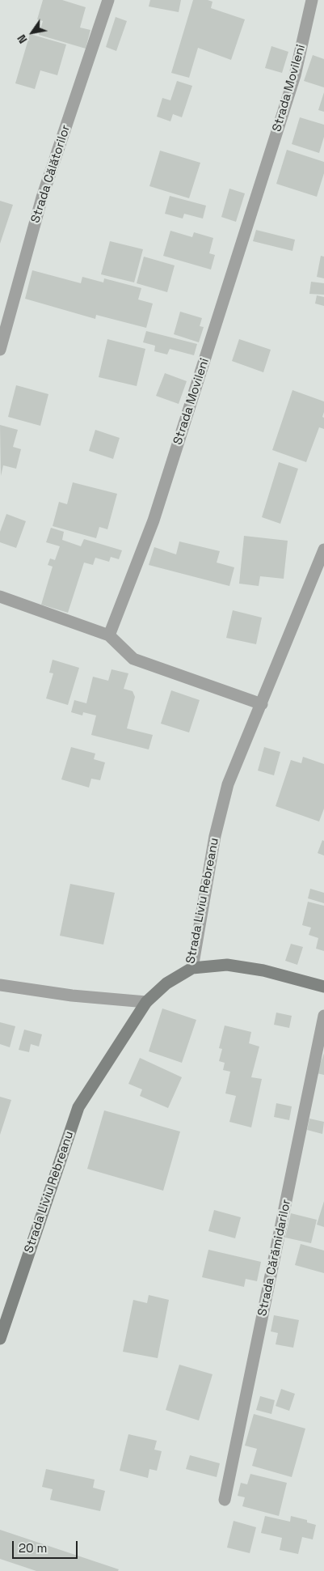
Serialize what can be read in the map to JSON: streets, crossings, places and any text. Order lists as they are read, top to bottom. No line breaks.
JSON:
{"streets":{"street":["Strada Movileni","Strada Călătorilor","Strada Liviu Rebreanu","Strada Cărămidarilor"]},"scale_bar":"20 m","north":"bottom left"}
